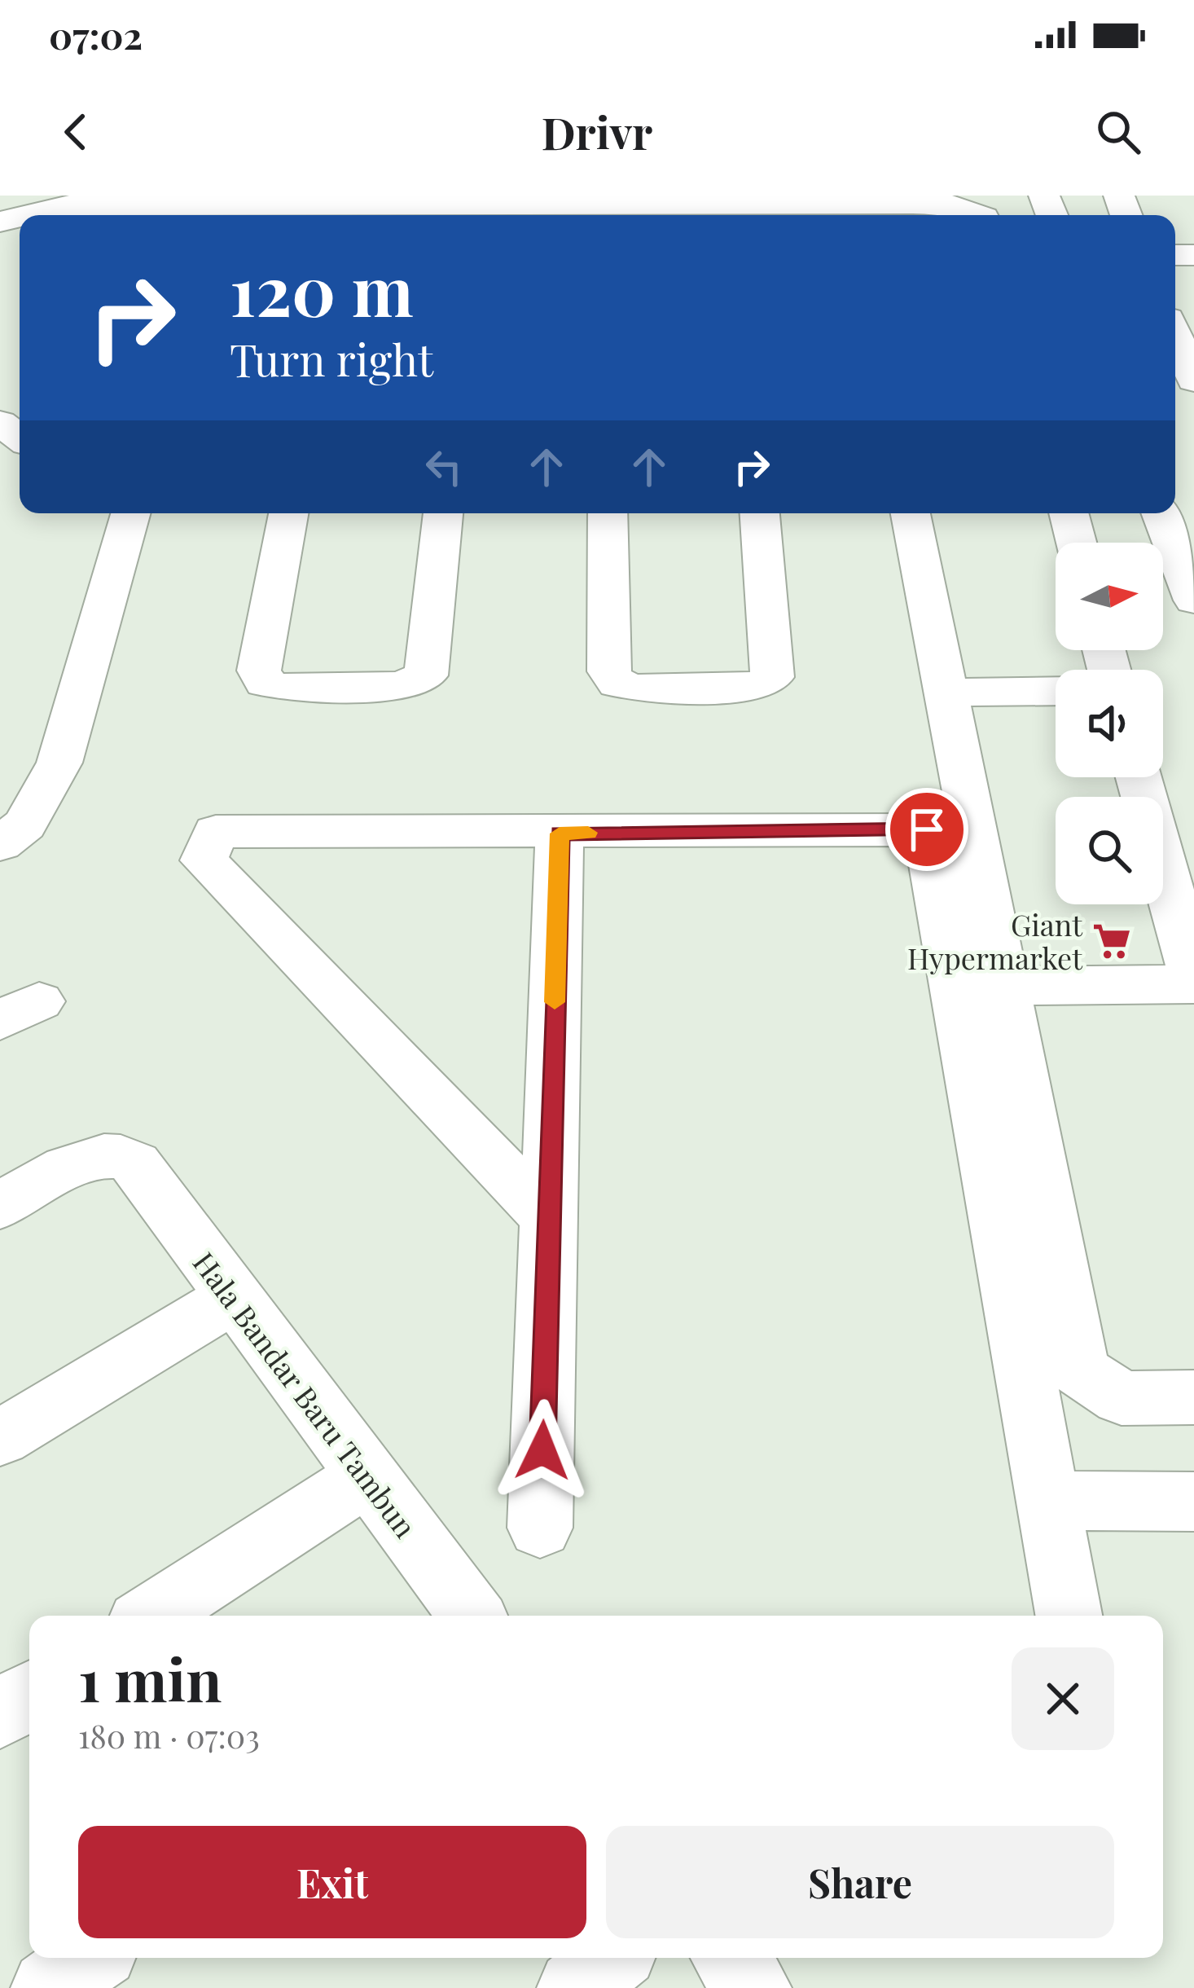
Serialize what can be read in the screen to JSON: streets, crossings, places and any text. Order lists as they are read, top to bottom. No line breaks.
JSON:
{"streets":{"street":["Hala Bandar Baru Tambun"]},"places":{"supermarket":["Giant Hypermarket"]},"north":"right","page":{"status":"07:02","header":"Drivr","turn":["120 m","Turn right"],"heading":["1 min","180 m · 07:03"],"buttons":["Exit","Share"]}}
